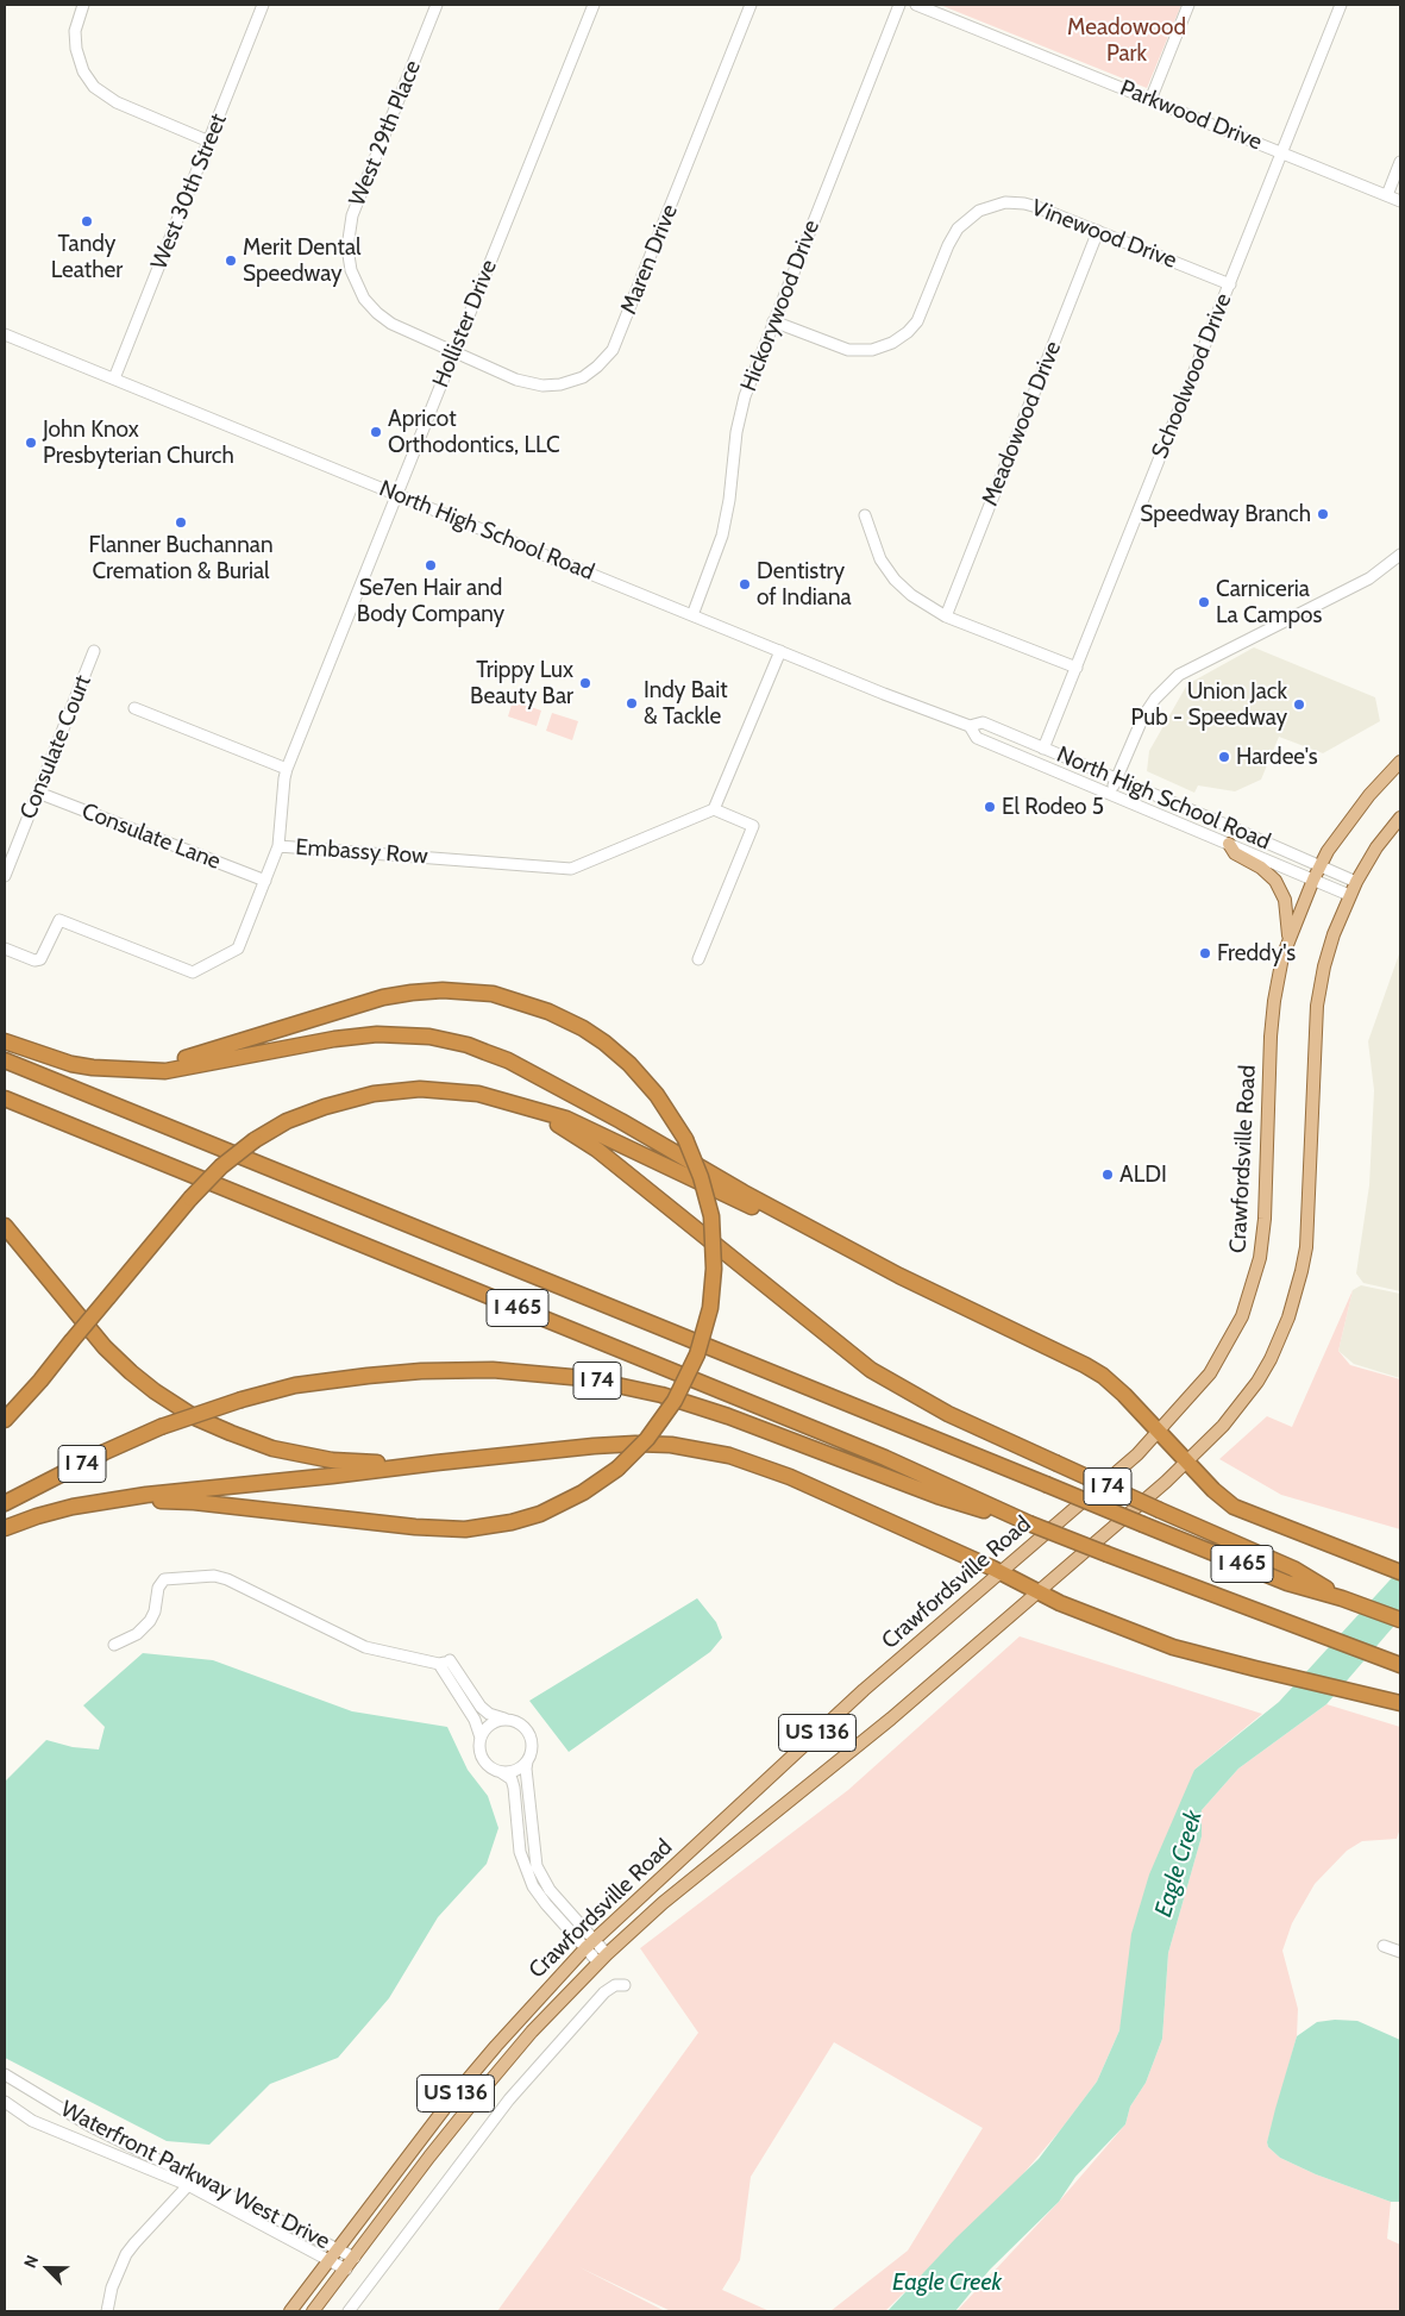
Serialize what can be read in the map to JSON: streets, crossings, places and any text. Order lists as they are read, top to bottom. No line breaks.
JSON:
{"streets":{"highway":["I 465","I 74"],"main road":["Crawfordsville Road","US 136"],"street":["Parkwood Drive","West 29th Place","West 30th Street","Vinewood Drive","Maren Drive","Hickorywood Drive","Hollister Drive","Schoolwood Drive","Meadowood Drive","North High School Road","Consulate Court","Consulate Lane","Embassy Row","Waterfront Parkway West Drive"]},"crossings":[["Parkwood Drive","Schoolwood Drive"],["West 29th Place","Maren Drive"],["West 29th Place","Hollister Drive"],["West 30th Street","North High School Road"],["Vinewood Drive","Hickorywood Drive"],["Vinewood Drive","Schoolwood Drive"],["Vinewood Drive","Meadowood Drive"],["Maren Drive","Hollister Drive"],["Hickorywood Drive","North High School Road"],["Hollister Drive","North High School Road"],["Hollister Drive","Embassy Row"],["Schoolwood Drive","North High School Road"],["North High School Road","Crawfordsville Road"],["Consulate Court","Consulate Lane"],["Consulate Lane","Embassy Row"],["Crawfordsville Road","Waterfront Parkway West Drive"],["I 465","I 74"]],"water":["Eagle Creek"],"parks":["Meadowood Park"],"places":["Tandy Leather","Merit Dental Speedway","Apricot Orthodontics, LLC","John Knox Presbyterian Church","Speedway Branch","Flanner Buchannan Cremation & Burial","Se7en Hair and Body Company","Dentistry of Indiana","Carniceria La Campos","Trippy Lux Beauty Bar","Indy Bait & Tackle","Union Jack Pub - Speedway","Hardee's","El Rodeo 5","Freddy's","ALDI"],"north":"top left"}
